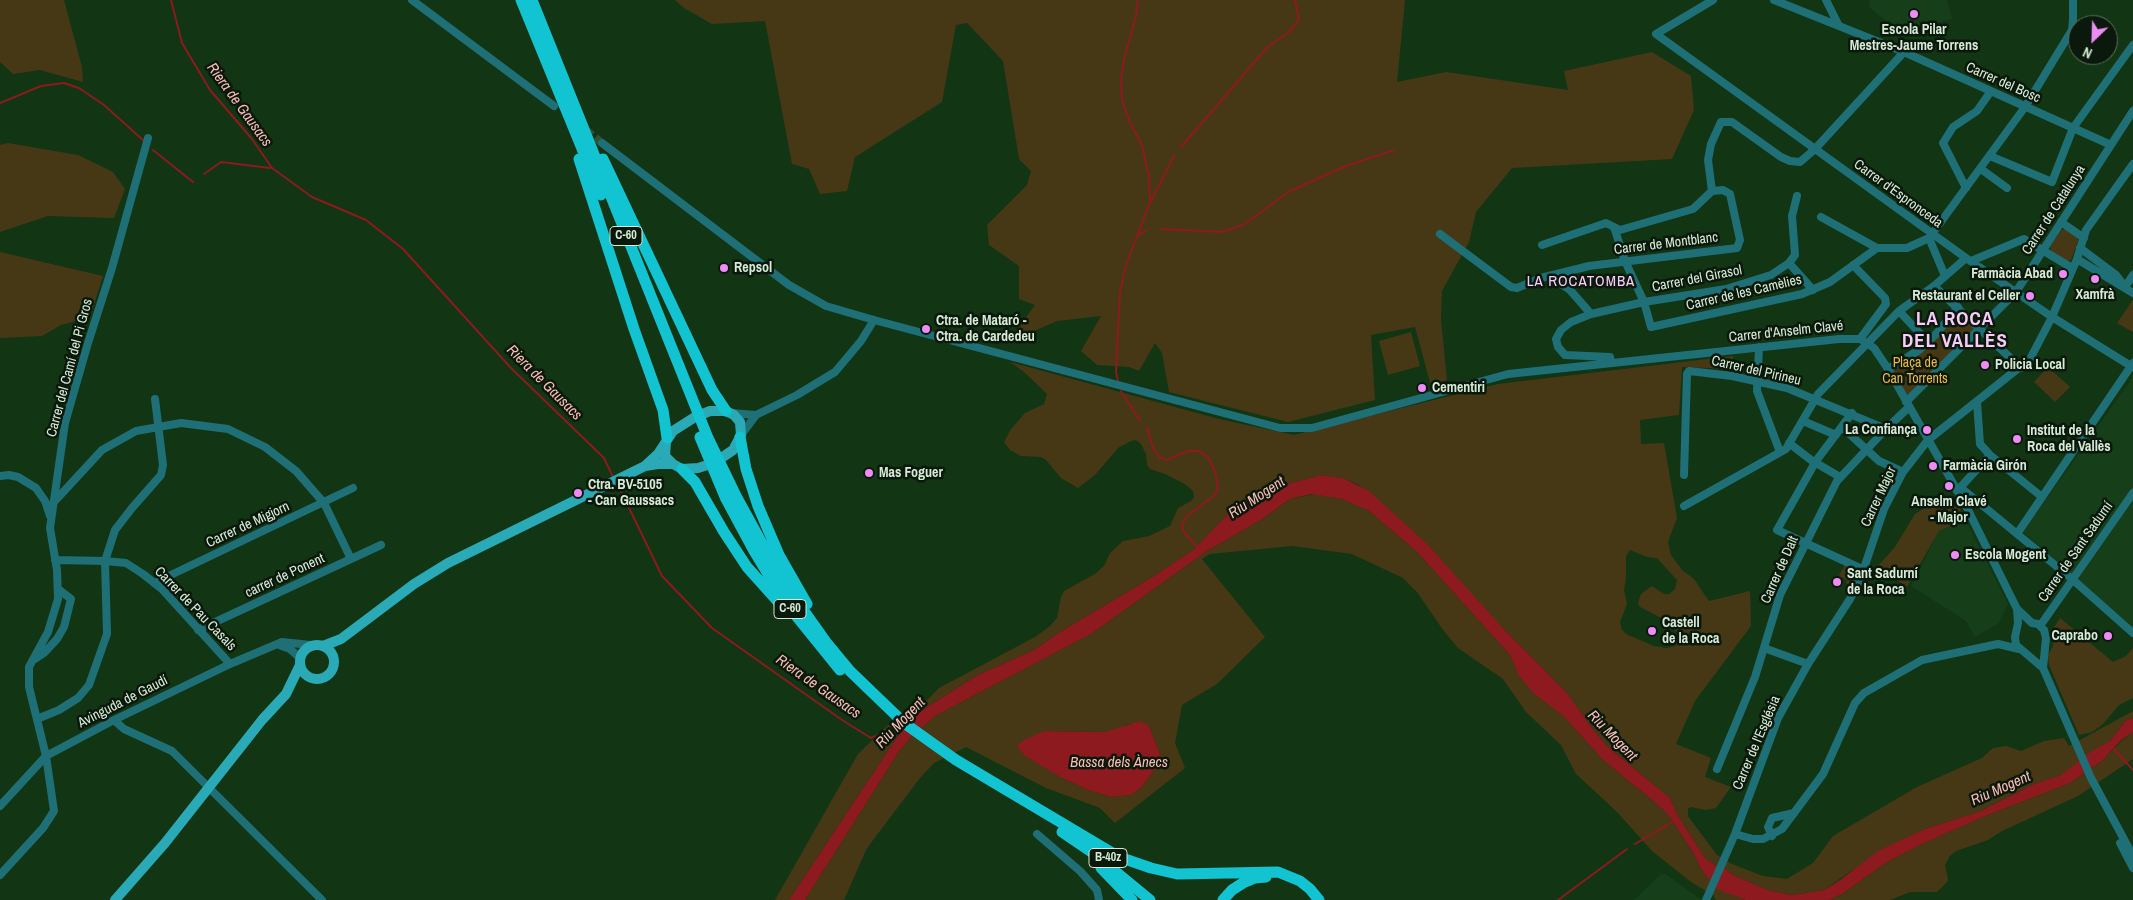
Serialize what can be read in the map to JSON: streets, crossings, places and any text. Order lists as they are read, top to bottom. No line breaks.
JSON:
{"streets":{"highway":["C-60","B-40z"],"street":["Carrer del Bosc","Carrer d'Espronceda","Carrer de Catalunya","Carrer de Montblanc","Carrer del Girasol","Carrer de les Camèlies","Carrer d'Anselm Clavé","Carrer del Camí del Pi Gros","Carrer del Pirineu","Carrer Major","Carrer de Migjorn","Carrer de Sant Sadurní","Carrer de Dalt","carrer de Ponent","Carrer de Pau Casals","Avinguda de Gaudí","Carrer de l'Església"]},"crossings":[["Carrer del Bosc","Carrer de Catalunya"],["Carrer d'Espronceda","Carrer de Catalunya"],["Carrer d'Espronceda","Carrer Major"],["Carrer de Catalunya","Carrer de Dalt"],["C-60","B-40z"],["Carrer de Montblanc","Carrer de les Camèlies"],["Carrer del Girasol","Carrer de les Camèlies"],["Carrer del Girasol","Carrer d'Anselm Clavé"],["Carrer del Camí del Pi Gros","Carrer de Pau Casals"],["Carrer del Camí del Pi Gros","Avinguda de Gaudí"],["Carrer del Pirineu","Carrer de Dalt"],["Carrer Major","Carrer de l'Església"],["Carrer de Migjorn","Carrer de Pau Casals"],["carrer de Ponent","Carrer de Pau Casals"],["Carrer de Pau Casals","Avinguda de Gaudí"]],"districts":["LA ROCATOMBA","LA ROCA DEL VALLÈS"],"water":["Riera de Gausacs","Riu Mogent","Bassa dels Ànecs"],"parks":["Plaça de Can Torrents"],"places":["Escola Pilar Mestres-Jaume Torrens","Repsol","Farmàcia Abad","Xamfrà","Restaurant el Celler","Ctra. de Mataró - Ctra. de Cardedeu","Policia Local","Cementiri","La Confiança","Institut de la Roca del Vallès","Farmàcia Girón","Mas Foguer","Anselm Clavé - Major","Ctra. BV-5105 - Can Gaussacs","Escola Mogent","Sant Sadurní de la Roca","Castell de la Roca","Caprabo"],"north":"bottom left"}
